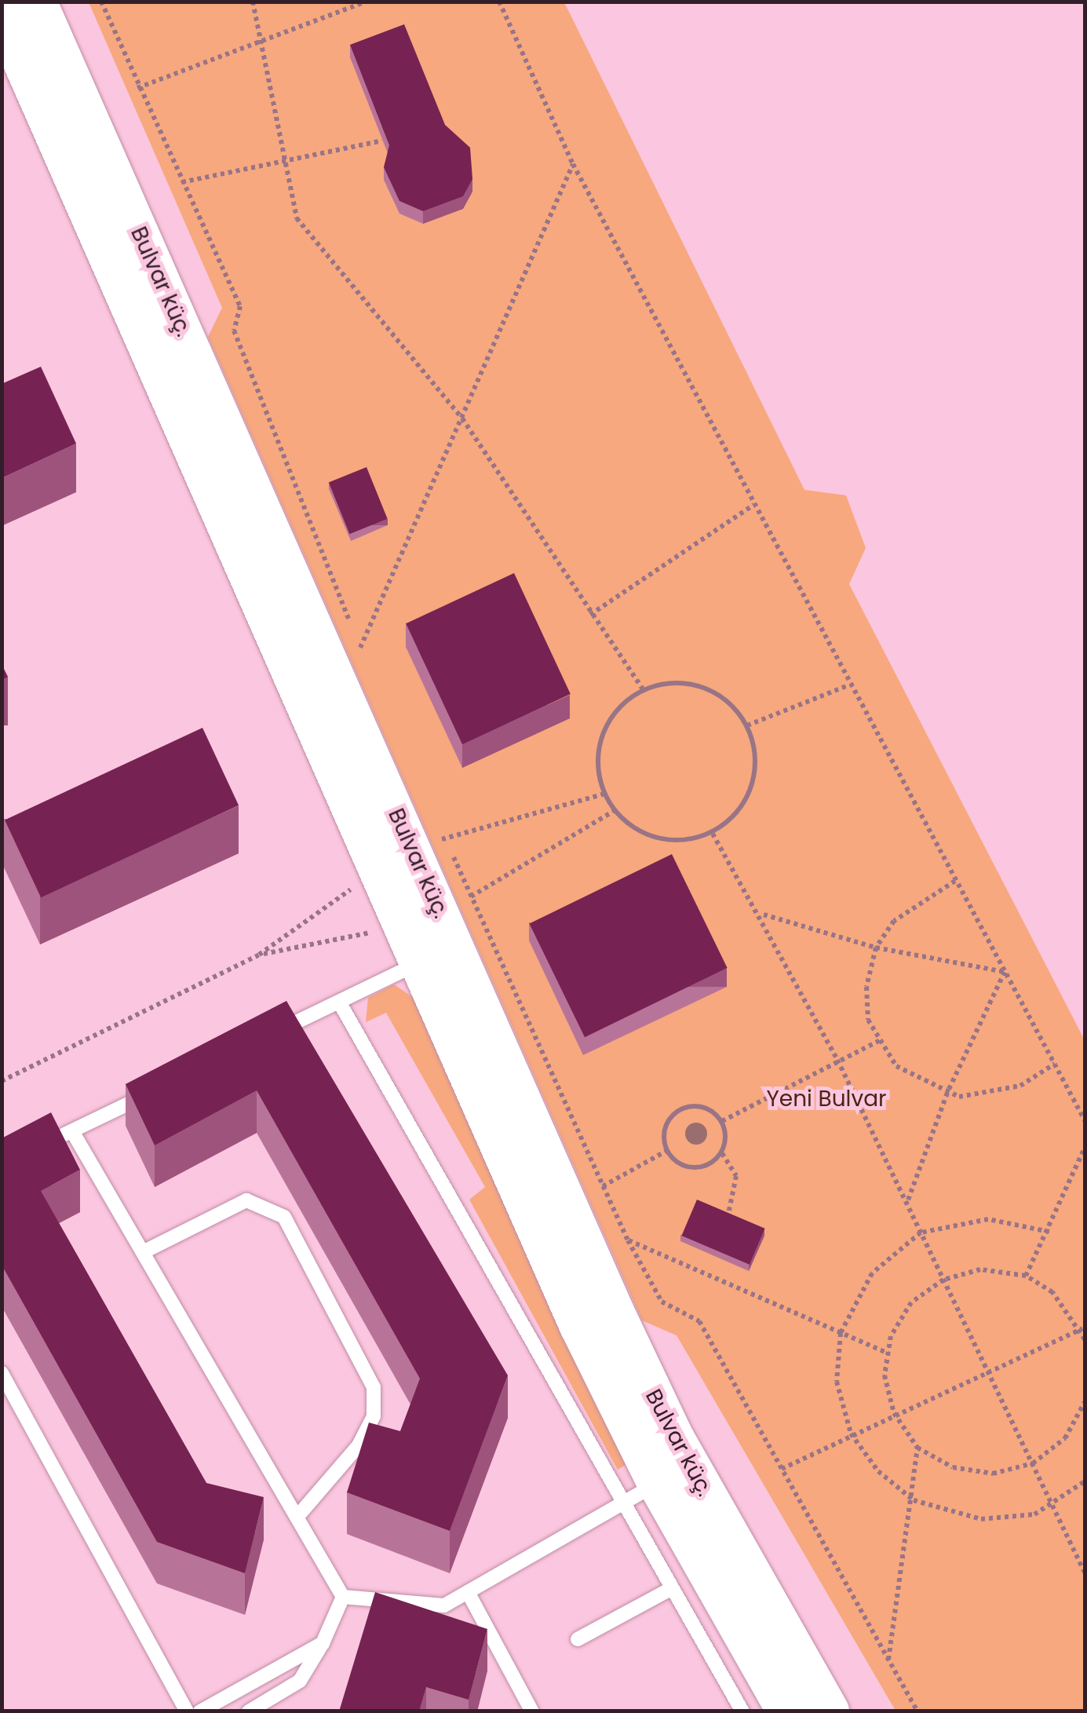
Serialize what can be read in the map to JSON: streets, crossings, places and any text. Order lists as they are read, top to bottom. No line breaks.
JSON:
{"streets":{"street":["Bulvar küç."]},"parks":["Yeni Bulvar"]}
